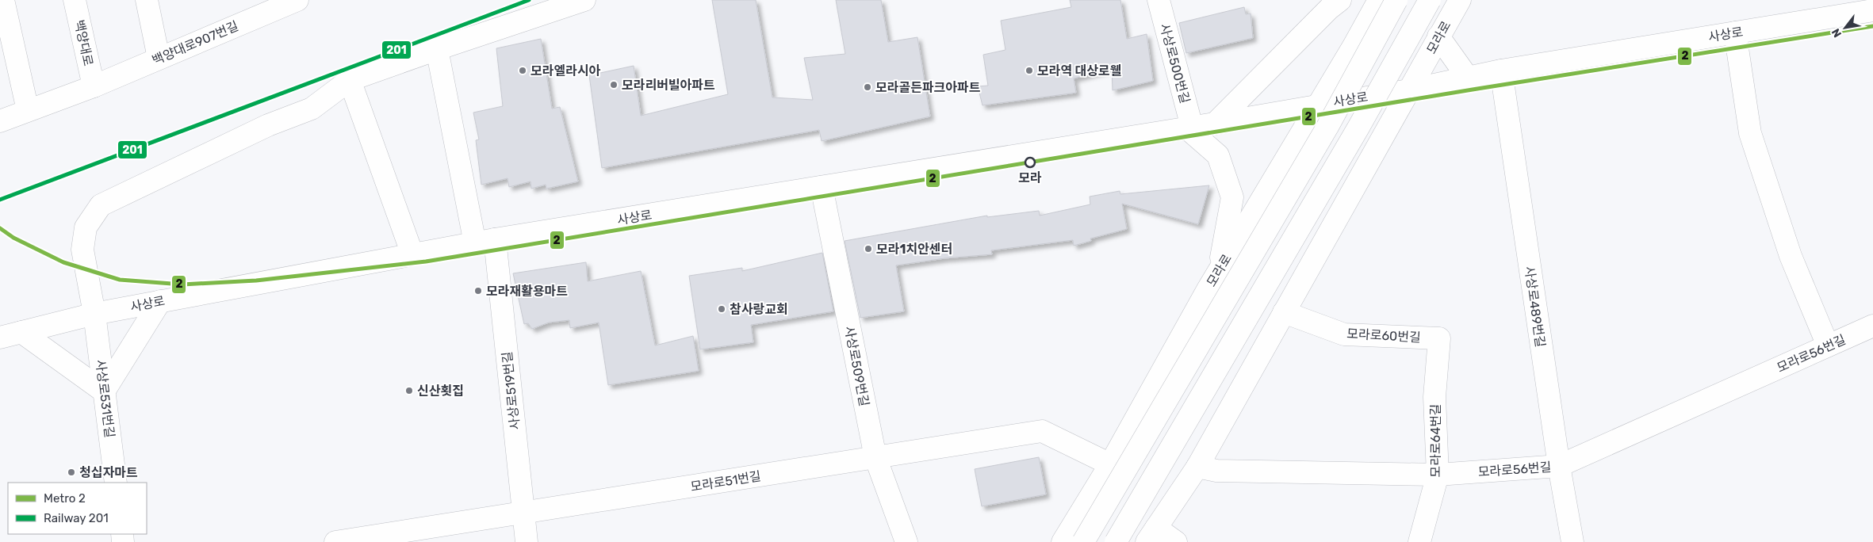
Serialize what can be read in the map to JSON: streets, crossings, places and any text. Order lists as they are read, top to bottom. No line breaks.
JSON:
{"streets":{"main road":["사상로","모라로","백양대로","백양대로907번길","사상로500번길","사상로489번길","모라로60번길","모라로56번길","사상로509번길","사상로519번길","사상로531번길","모라로64번길","모라로51번길"]},"crossings":[["사상로","모라로"],["사상로","사상로500번길"],["사상로","사상로489번길"],["사상로","사상로509번길"],["사상로","사상로519번길"],["사상로","사상로531번길"],["모라로","모라로60번길"],["모라로","모라로56번길"],["모라로","모라로51번길"],["백양대로","백양대로907번길"],["사상로489번길","모라로56번길"],["모라로60번길","모라로64번길"],["모라로56번길","모라로64번길"],["사상로509번길","모라로51번길"],["사상로519번길","모라로51번길"]],"places":["모라엘라시아","모라역 대상로웰","모라리버빌아파트","모라골든파크아파트","모라","모라1치안센터","모라재활용마트","참사랑교회","신산횟집","청십자마트"],"lines":["rail line 201","metro line 2"],"legend":["Metro 2","Railway 201"],"north":"bottom left"}
